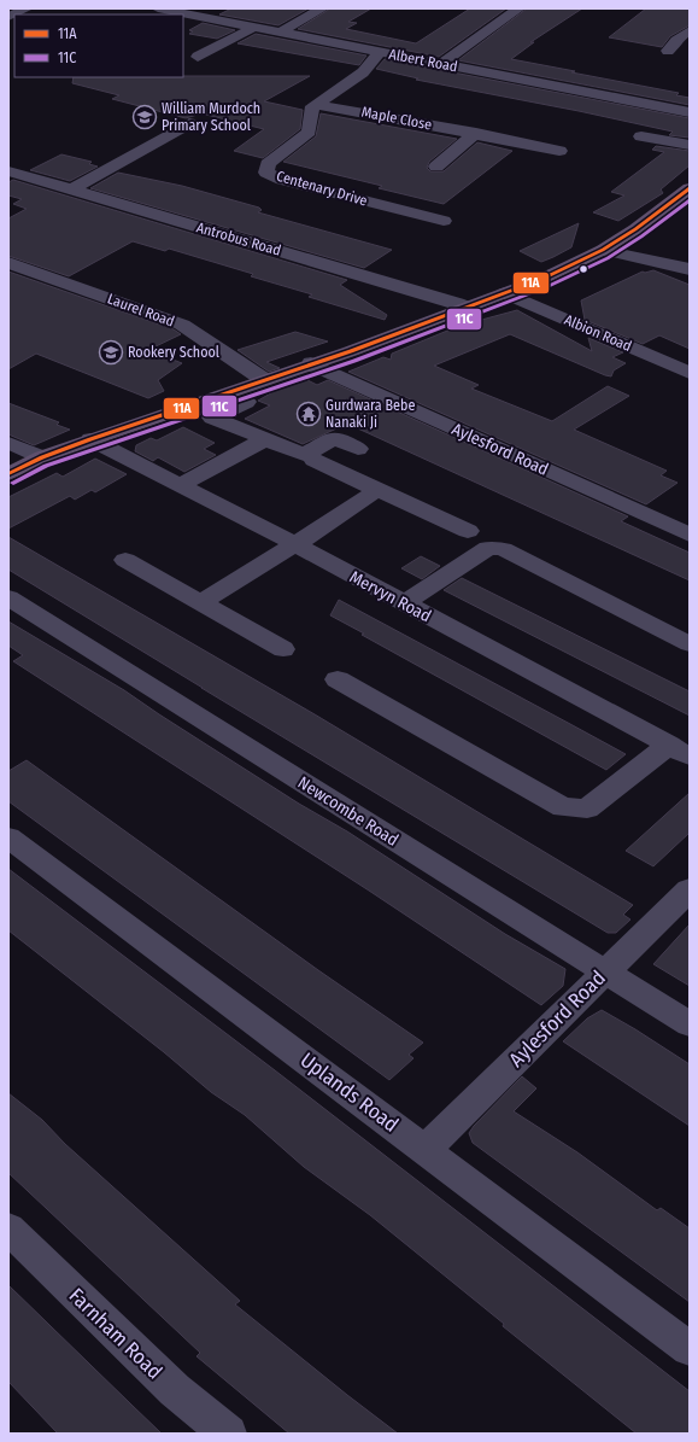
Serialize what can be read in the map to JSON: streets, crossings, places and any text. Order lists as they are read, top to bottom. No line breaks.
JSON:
{"streets":{"street":["Albert Road","Maple Close","Centenary Drive","Antrobus Road","Laurel Road","Albion Road","Aylesford Road","Mervyn Road","Newcombe Road","Uplands Road","Farnham Road"]},"crossings":[["Maple Close","Centenary Drive"],["Aylesford Road","Newcombe Road"],["Aylesford Road","Uplands Road"]],"places":{"school or university":["William Murdoch Primary School","Rookery School"],"temple":["Gurdwara Bebe Nanaki Ji"]},"lines":["transit line 11A","transit line 11C"],"legend":["11A","11C"]}
